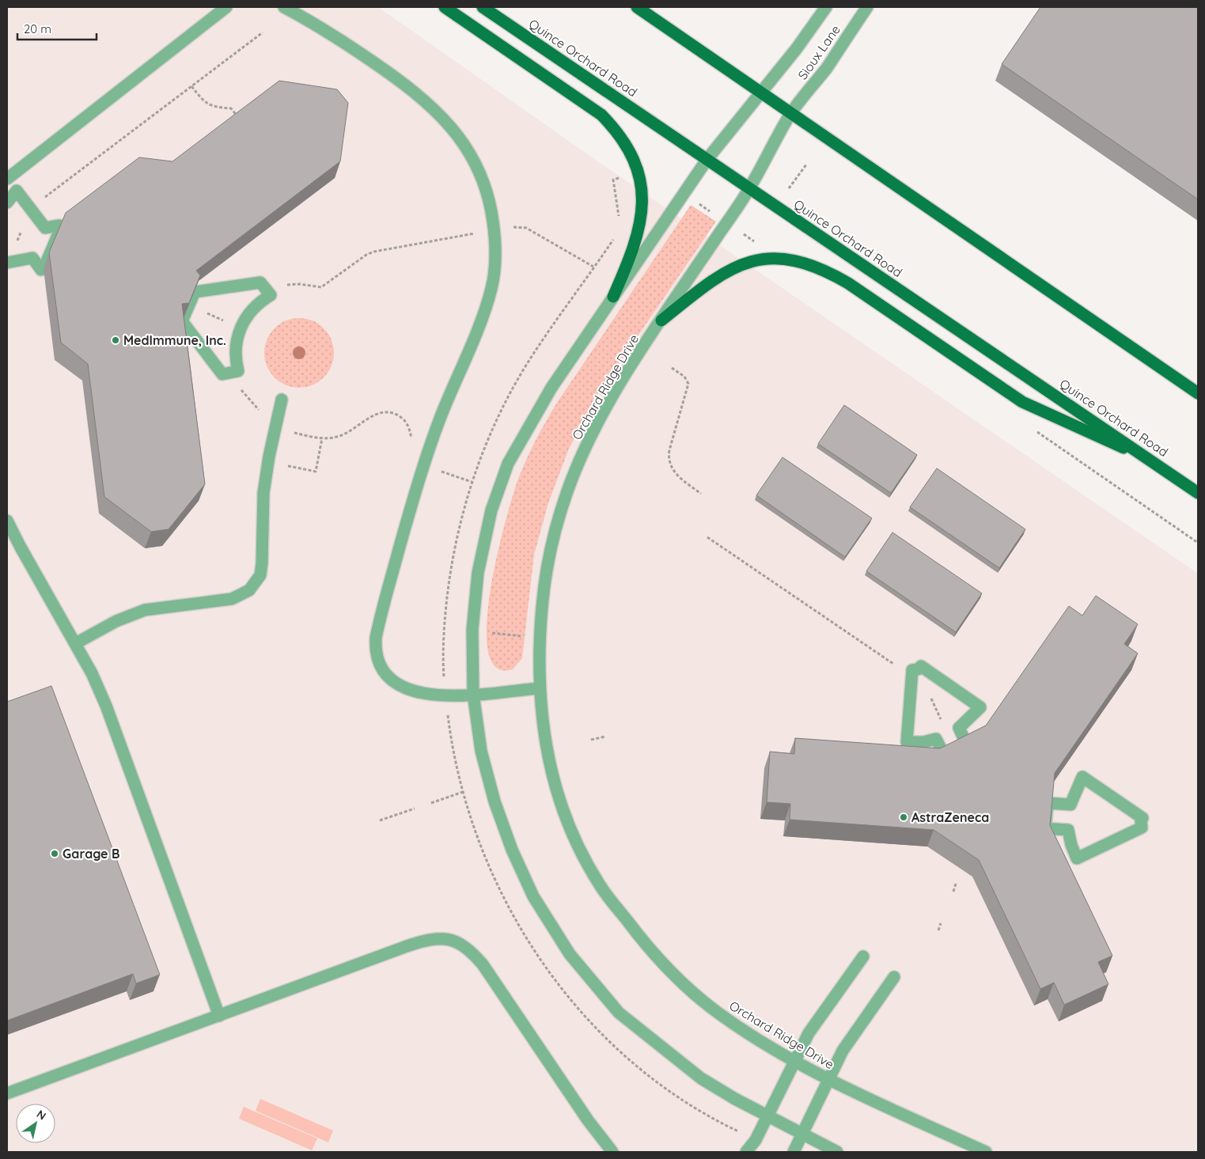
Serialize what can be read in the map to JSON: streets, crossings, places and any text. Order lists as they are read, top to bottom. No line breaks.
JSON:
{"streets":{"main road":["Quince Orchard Road"],"street":["Sioux Lane","Orchard Ridge Drive"]},"crossings":[["Sioux Lane","Orchard Ridge Drive"],["Quince Orchard Road","Orchard Ridge Drive"]],"places":["MedImmune, Inc.","AstraZeneca","Garage B"],"scale_bar":"20 m","north":"top right"}
